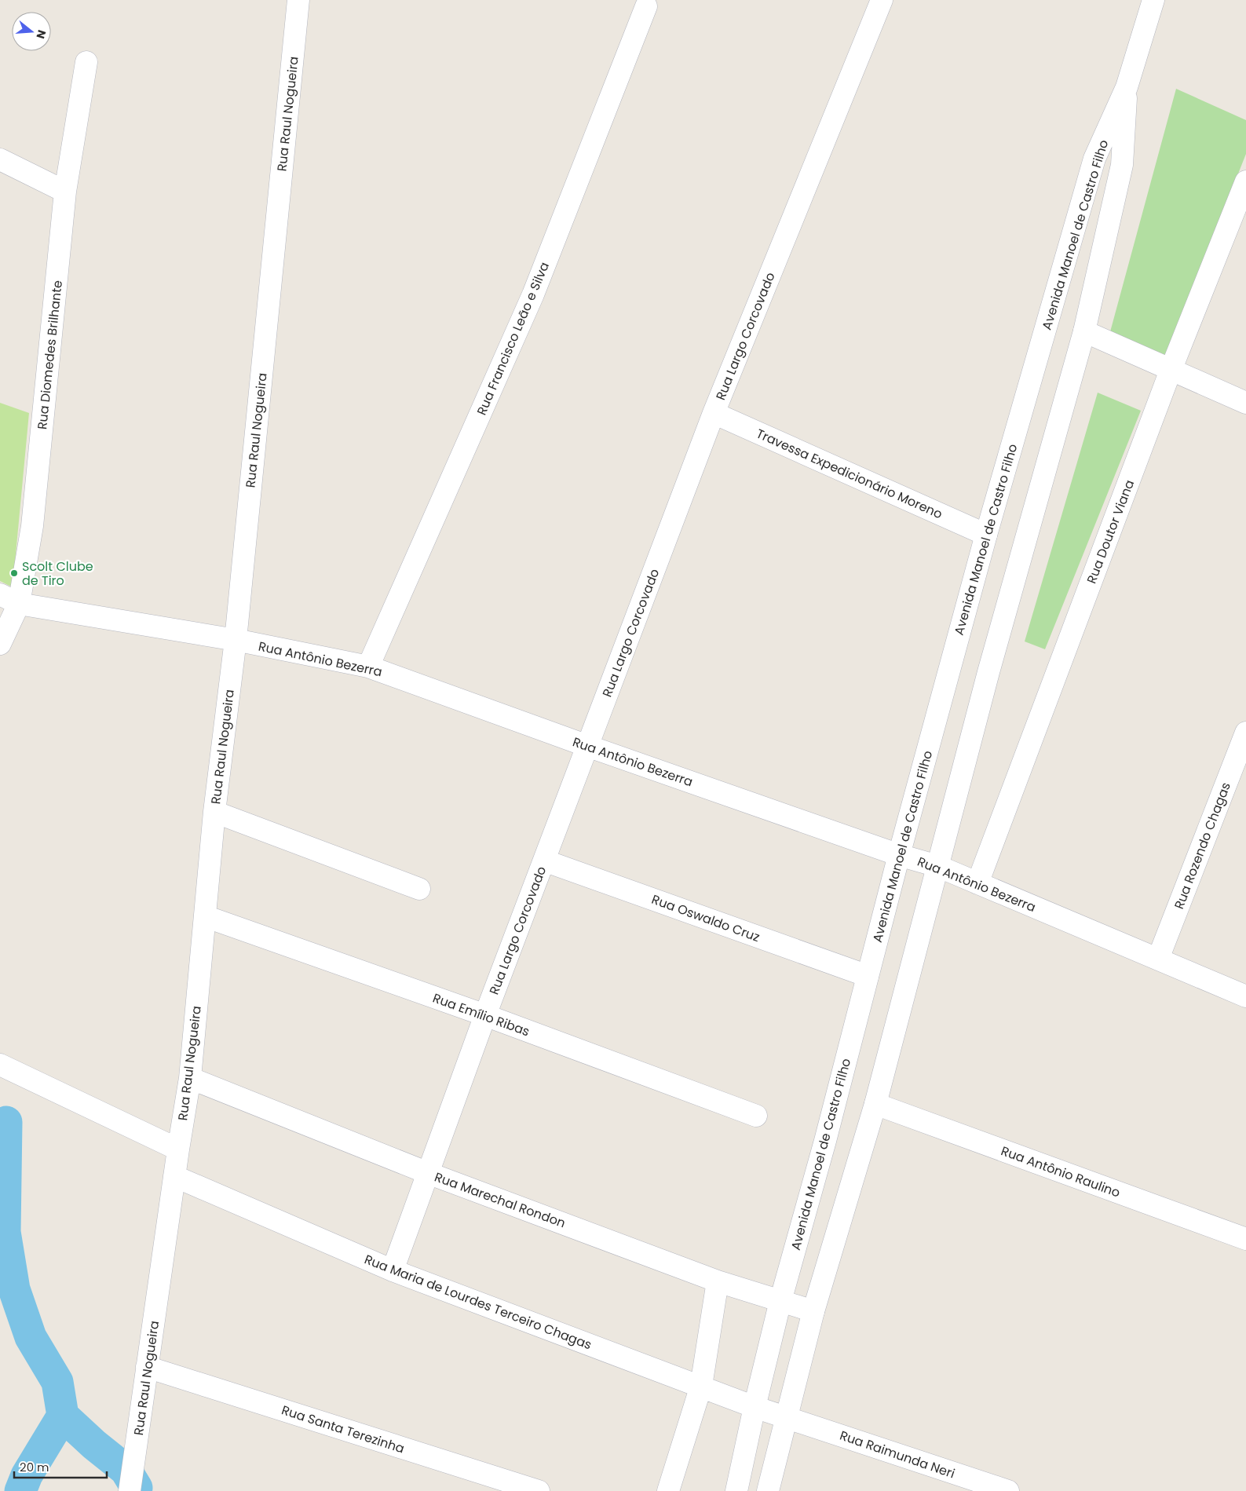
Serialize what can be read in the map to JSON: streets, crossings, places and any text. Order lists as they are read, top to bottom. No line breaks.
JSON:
{"streets":{"street":["Rua Raul Nogueira","Avenida Manoel de Castro Filho","Rua Largo Corcovado","Rua Francisco Leão e Silva","Rua Diomedes Brilhante","Travessa Expedicionário Moreno","Rua Doutor Viana","Rua Antônio Bezerra","Rua Rozendo Chagas","Rua Oswaldo Cruz","Rua Emílio Ribas","Rua Antônio Raulino","Rua Marechal Rondon","Rua Maria de Lourdes Terceiro Chagas","Rua Santa Terezinha","Rua Raimunda Neri"]},"crossings":[["Rua Raul Nogueira","Rua Antônio Bezerra"],["Rua Raul Nogueira","Rua Emílio Ribas"],["Rua Raul Nogueira","Rua Marechal Rondon"],["Rua Raul Nogueira","Rua Maria de Lourdes Terceiro Chagas"],["Rua Raul Nogueira","Rua Santa Terezinha"],["Avenida Manoel de Castro Filho","Travessa Expedicionário Moreno"],["Avenida Manoel de Castro Filho","Rua Antônio Bezerra"],["Avenida Manoel de Castro Filho","Rua Oswaldo Cruz"],["Avenida Manoel de Castro Filho","Rua Antônio Raulino"],["Avenida Manoel de Castro Filho","Rua Marechal Rondon"],["Avenida Manoel de Castro Filho","Rua Maria de Lourdes Terceiro Chagas"],["Avenida Manoel de Castro Filho","Rua Raimunda Neri"],["Rua Largo Corcovado","Travessa Expedicionário Moreno"],["Rua Largo Corcovado","Rua Antônio Bezerra"],["Rua Largo Corcovado","Rua Oswaldo Cruz"],["Rua Largo Corcovado","Rua Emílio Ribas"],["Rua Largo Corcovado","Rua Marechal Rondon"],["Rua Largo Corcovado","Rua Maria de Lourdes Terceiro Chagas"],["Rua Francisco Leão e Silva","Rua Antônio Bezerra"],["Rua Diomedes Brilhante","Rua Antônio Bezerra"],["Rua Doutor Viana","Rua Antônio Bezerra"],["Rua Antônio Bezerra","Rua Rozendo Chagas"],["Rua Maria de Lourdes Terceiro Chagas","Rua Raimunda Neri"]],"places":["Scolt Clube de Tiro"],"scale_bar":"20 m","north":"right"}
